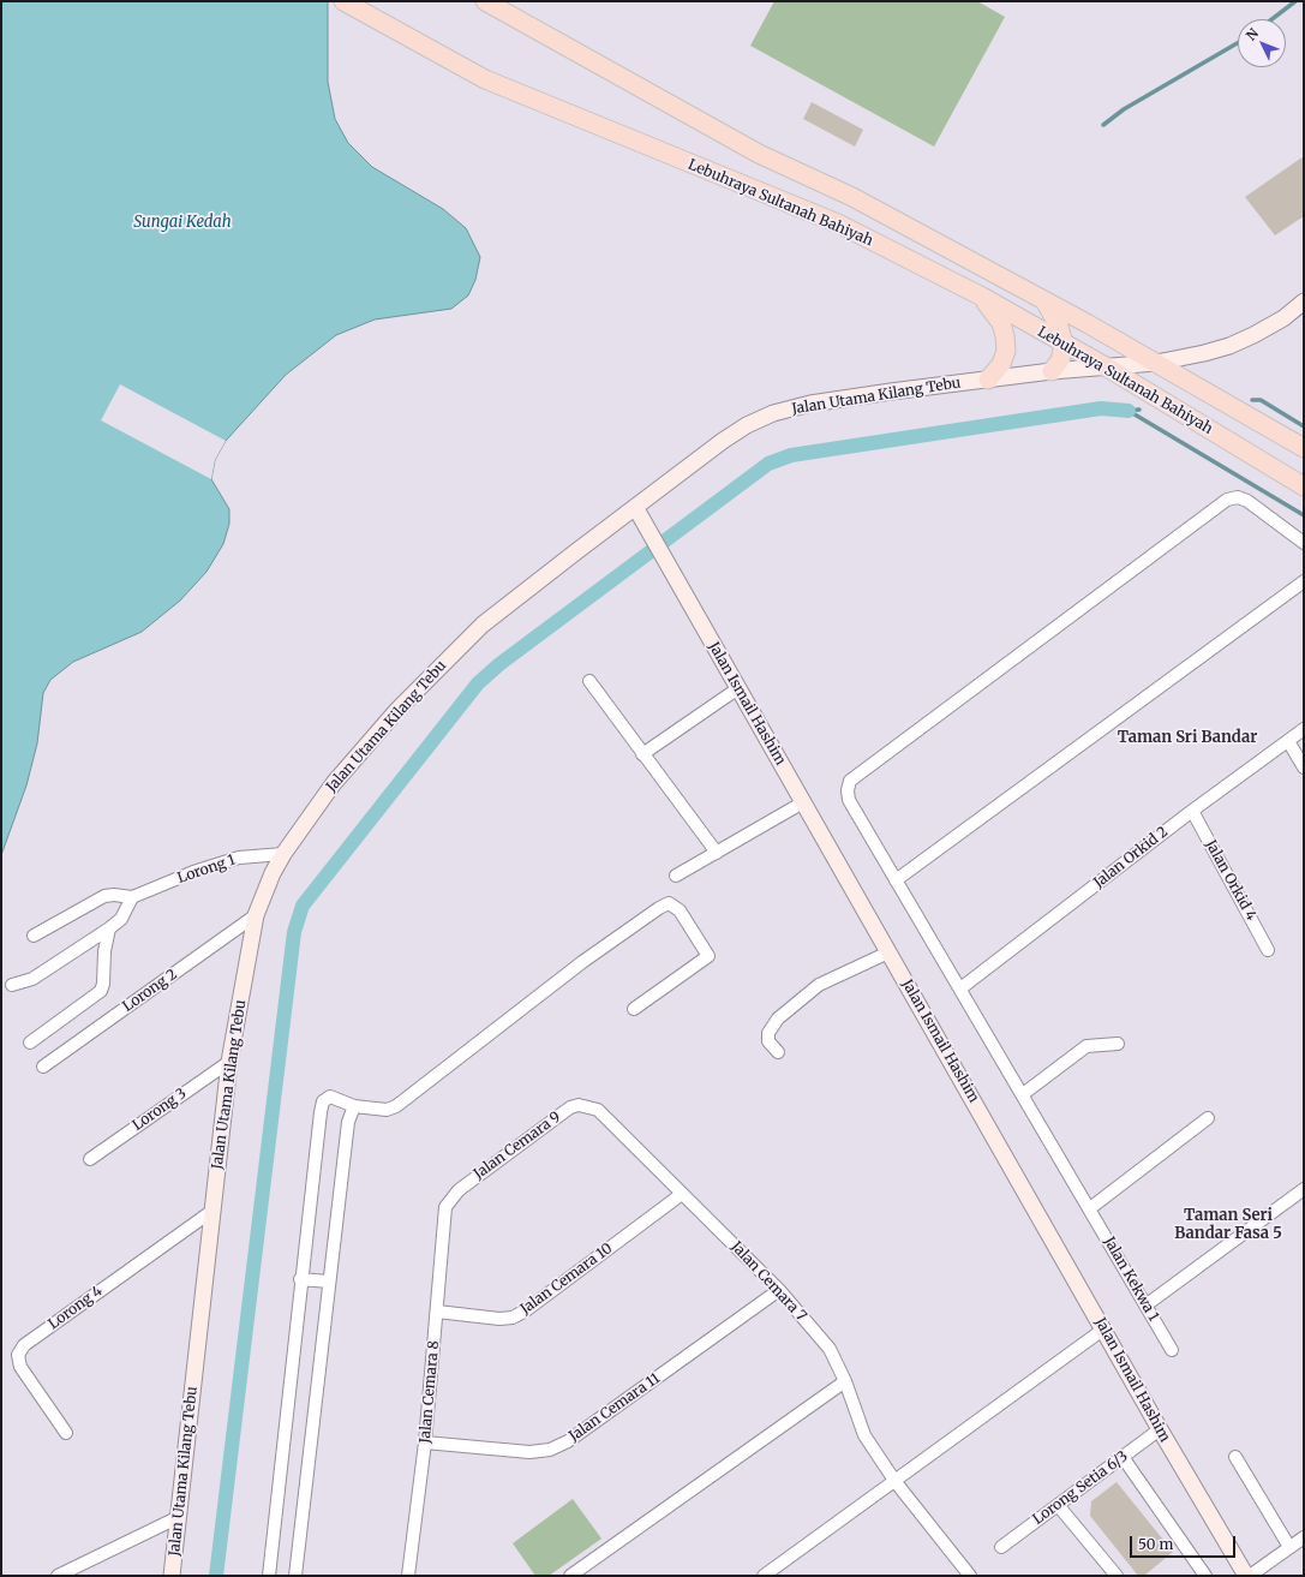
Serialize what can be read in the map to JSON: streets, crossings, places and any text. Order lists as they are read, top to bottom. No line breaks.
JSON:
{"streets":{"main road":["Lebuhraya Sultanah Bahiyah"],"street":["Jalan Utama Kilang Tebu","Jalan Ismail Hashim","Jalan Orkid 2","Lorong 1","Jalan Orkid 4","Lorong 2","Lorong 3","Jalan Cemara 9","Jalan Cemara 10","Jalan Kekwa 1","Jalan Cemara 7","Lorong 4","Jalan Cemara 8","Jalan Cemara 11","Lorong Setia 6/3"]},"crossings":[["Lebuhraya Sultanah Bahiyah","Jalan Utama Kilang Tebu"],["Jalan Utama Kilang Tebu","Jalan Ismail Hashim"],["Jalan Utama Kilang Tebu","Lorong 1"],["Jalan Utama Kilang Tebu","Lorong 2"],["Jalan Utama Kilang Tebu","Lorong 3"],["Jalan Utama Kilang Tebu","Lorong 4"],["Jalan Ismail Hashim","Lorong Setia 6/3"],["Jalan Orkid 2","Jalan Orkid 4"],["Jalan Orkid 2","Jalan Kekwa 1"],["Jalan Cemara 9","Jalan Cemara 7"],["Jalan Cemara 9","Jalan Cemara 8"],["Jalan Cemara 10","Jalan Cemara 7"],["Jalan Cemara 10","Jalan Cemara 8"],["Jalan Cemara 7","Jalan Cemara 11"],["Jalan Cemara 8","Jalan Cemara 11"]],"districts":["Taman Sri Bandar","Taman Seri Bandar Fasa 5"],"water":["Sungai Kedah"],"scale_bar":"50 m","north":"top left"}
